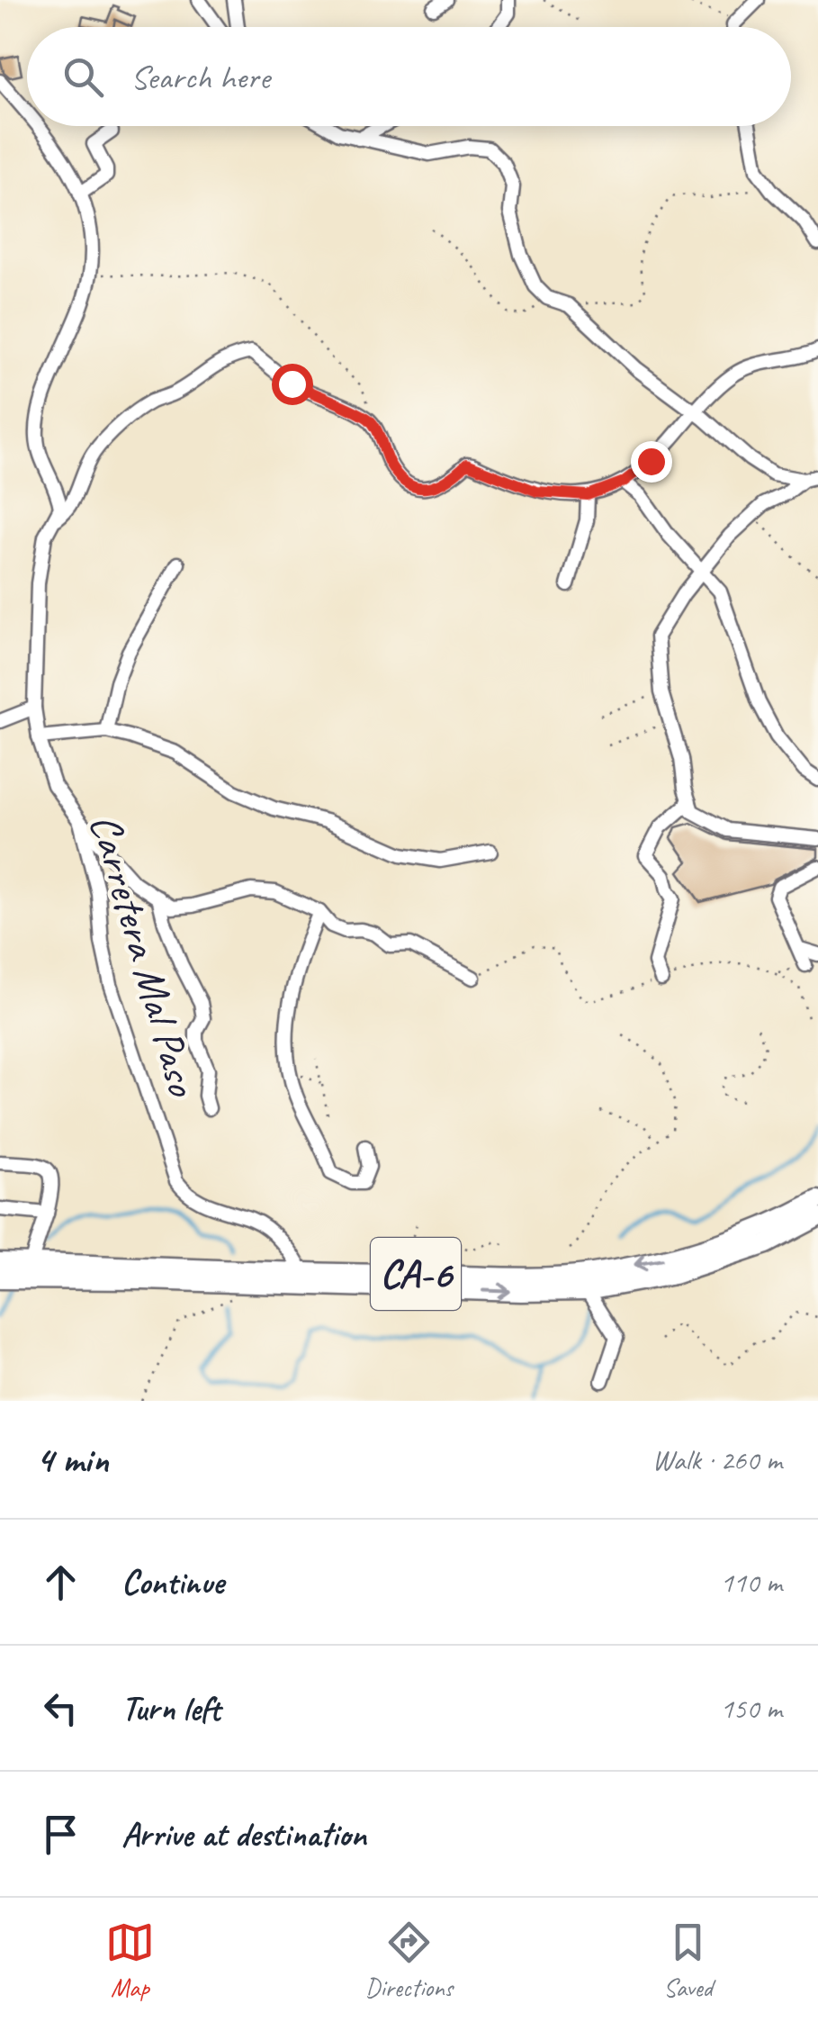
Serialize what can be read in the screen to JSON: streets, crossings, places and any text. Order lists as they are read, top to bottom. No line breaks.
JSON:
{"streets":{"highway":["CA-6"],"street":["Carretera Mal Paso"]},"crossings":[["Carretera Mal Paso","CA-6"]],"page":{"search":"Search here","heading":["4 min","Walk · 260 m"],"list":[["Continue","110 m"],["Turn left","150 m"],"Arrive at destination"],"nav":["Map","Directions","Saved"]}}
